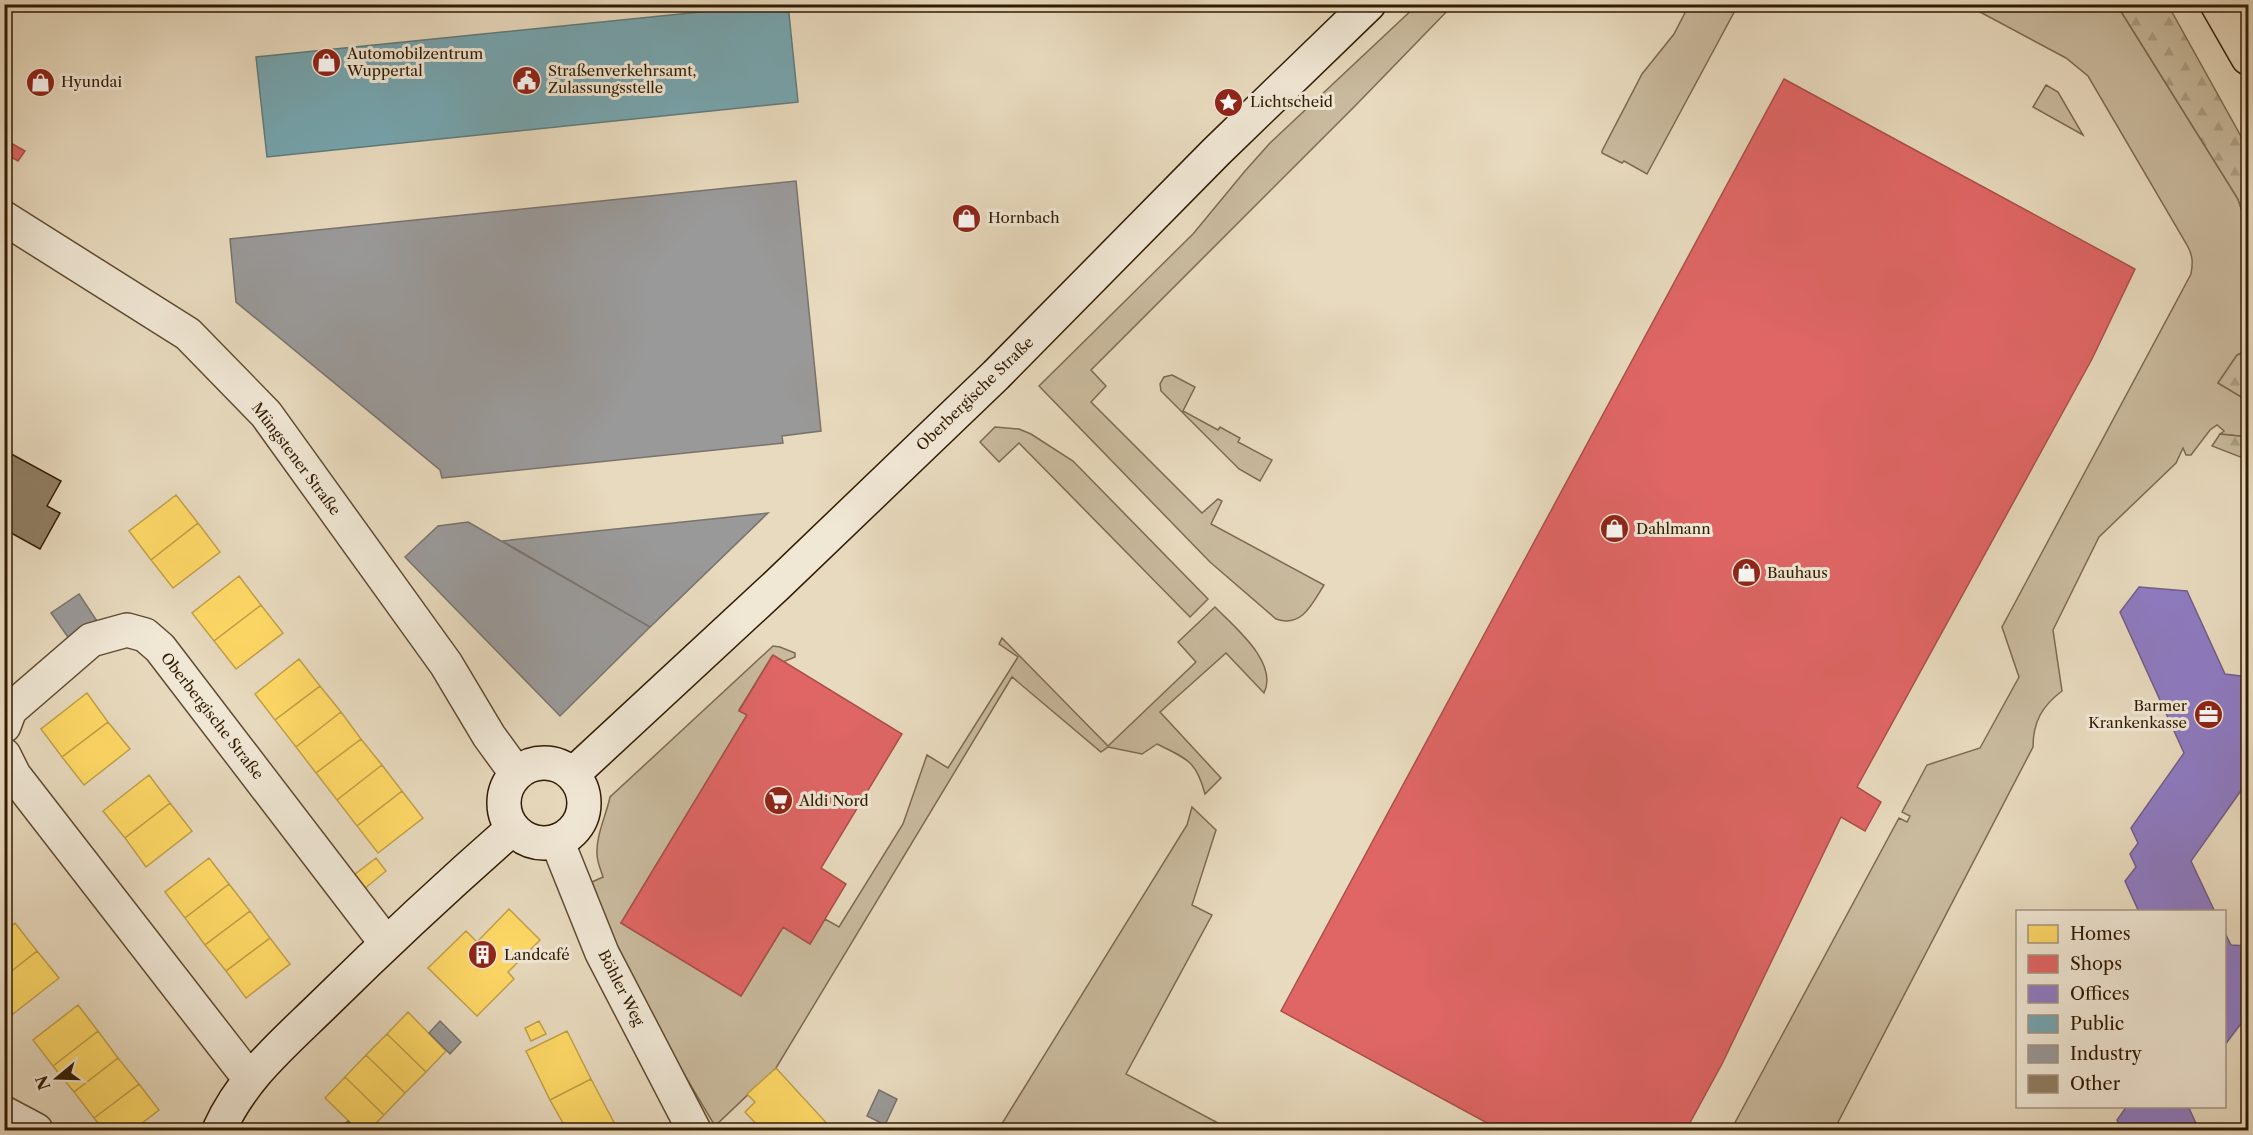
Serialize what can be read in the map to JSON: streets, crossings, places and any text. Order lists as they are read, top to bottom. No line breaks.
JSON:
{"streets":{"street":["Oberbergische Straße","Müngstener Straße","Böhler Weg"]},"crossings":[["Oberbergische Straße","Müngstener Straße"],["Oberbergische Straße","Böhler Weg"],["Müngstener Straße","Böhler Weg"]],"places":{"shop":["Automobilzentrum Wuppertal","Hyundai","Hornbach","Dahlmann","Bauhaus"],"public building":["Straßenverkehrsamt, Zulassungsstelle"],"place":["Lichtscheid"],"office":["Barmer Krankenkasse"],"supermarket":["Aldi Nord"],"building":["Landcafé"]},"legend":["Homes","Shops","Offices","Public","Industry","Other"],"north":"left"}
